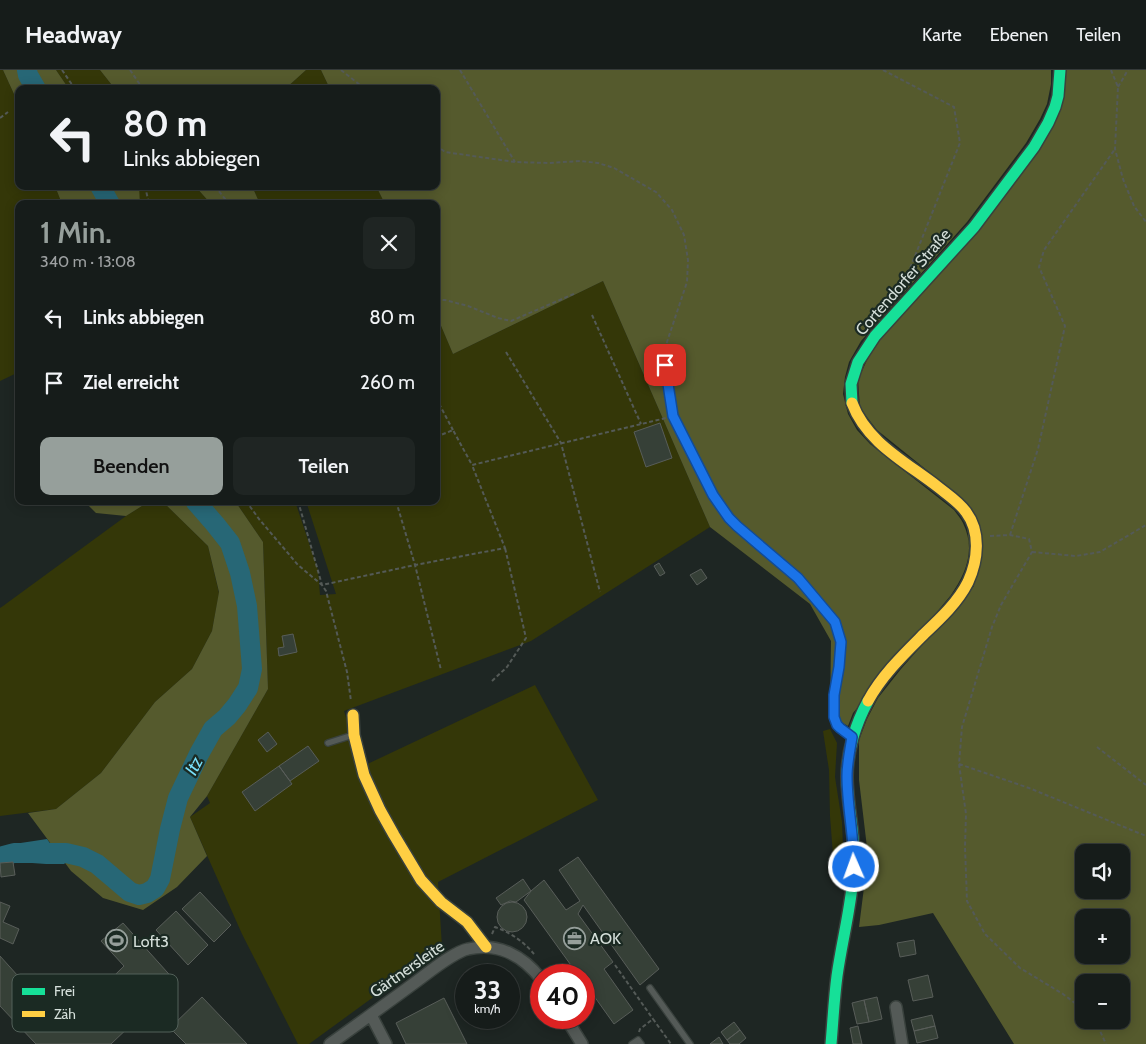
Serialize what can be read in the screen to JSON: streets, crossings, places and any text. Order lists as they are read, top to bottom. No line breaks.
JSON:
{"streets":{"street":["Cortendorfer Straße","Gärtnersleite"]},"water":["Itz"],"places":{"office":["AOK"],"sports":["Loft3"]},"legend":["Frei","Zäh"],"page":{"header":"Headway","nav":["Karte","Ebenen","Teilen"],"turn":["80 m","Links abbiegen"],"heading":["1 Min.","340 m · 13:08"],"list":[{"name":"Links abbiegen","value":"80 m"},{"name":"Ziel erreicht","value":"260 m"}],"buttons":["Beenden","Teilen"],"map_buttons":["+","−"],"speed":"33 km/h","limit":"40"}}
